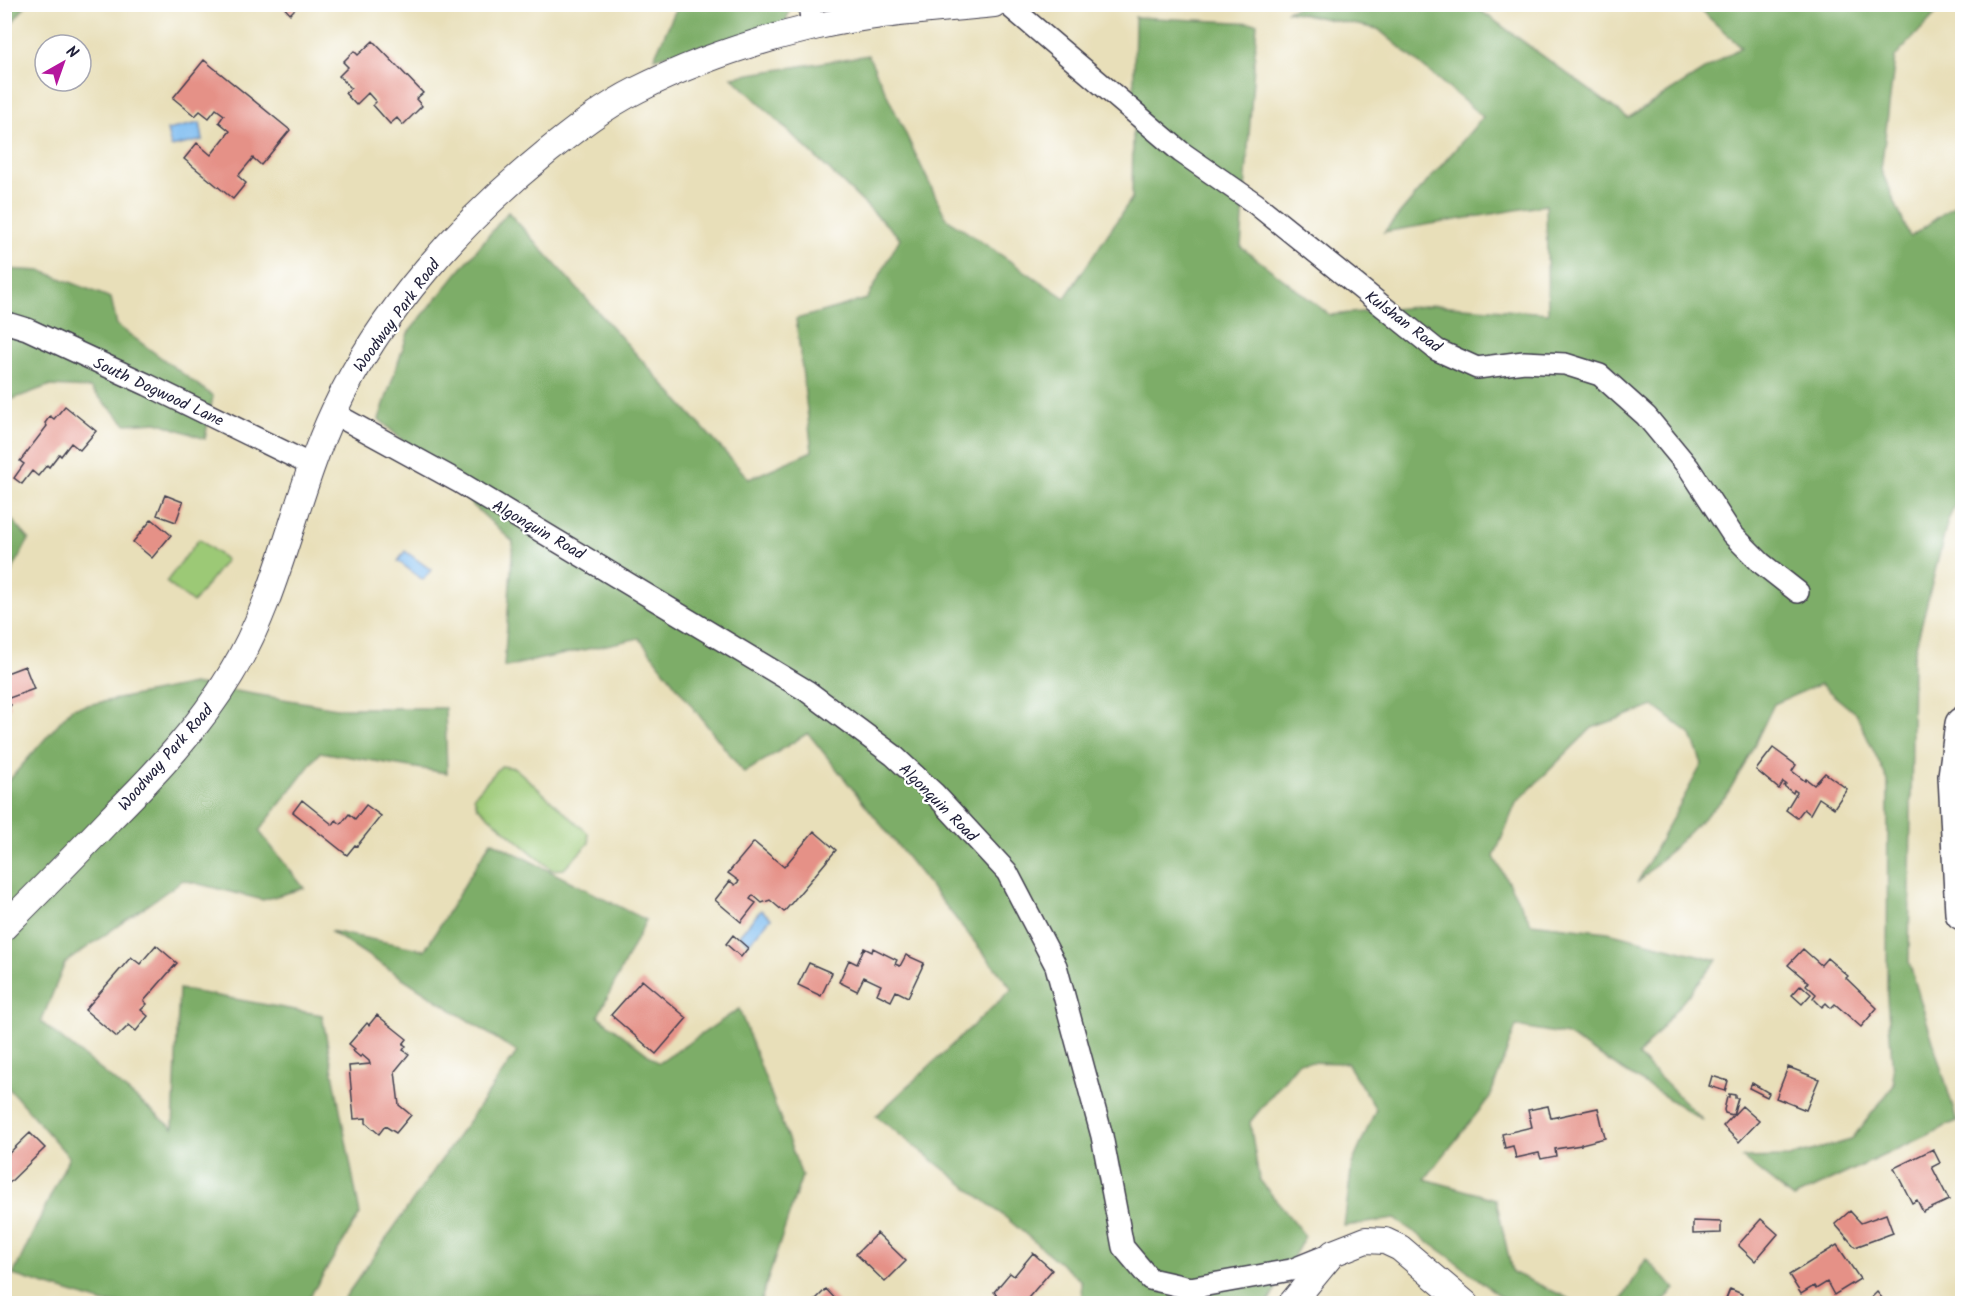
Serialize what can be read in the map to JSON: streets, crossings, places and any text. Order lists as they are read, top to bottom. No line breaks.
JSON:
{"streets":{"street":["Woodway Park Road","Kulshan Road","South Dogwood Lane","Algonquin Road"]},"crossings":[["Woodway Park Road","South Dogwood Lane"],["Woodway Park Road","Algonquin Road"]],"north":"top right"}
